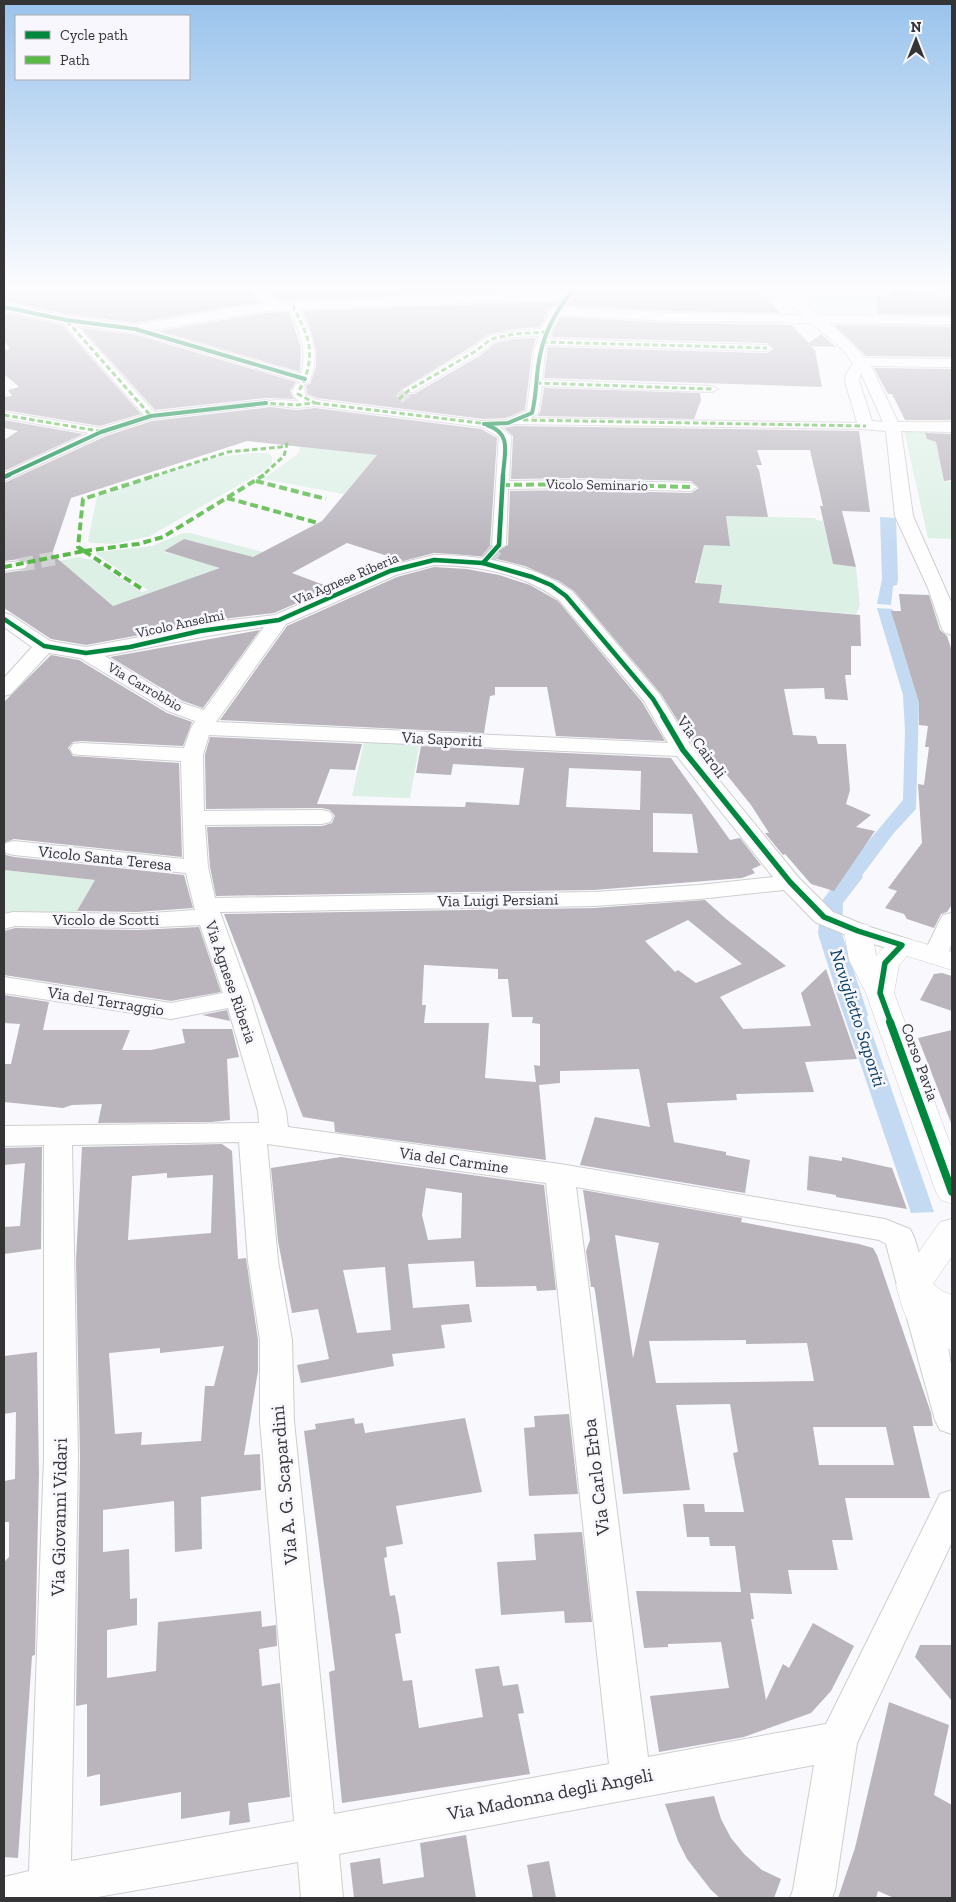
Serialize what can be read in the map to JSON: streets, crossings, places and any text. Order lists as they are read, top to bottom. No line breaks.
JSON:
{"streets":{"street":["Vicolo Seminario","Via Agnese Riberia","Vicolo Anselmi","Via Carrobbio","Via Saporiti","Via Cairoli","Vicolo Santa Teresa","Via Luigi Persiani","Vicolo de Scotti","Via del Terraggio","Corso Pavia","Via del Carmine","Via Carlo Erba","Via A. G. Scapardini","Via Giovanni Vidari","Via Madonna degli Angeli"]},"crossings":[["Via Agnese Riberia","Vicolo Anselmi"],["Via Agnese Riberia","Via Carrobbio"],["Via Agnese Riberia","Via Saporiti"],["Via Agnese Riberia","Via Cairoli"],["Via Agnese Riberia","Vicolo Santa Teresa"],["Via Agnese Riberia","Via Luigi Persiani"],["Via Agnese Riberia","Vicolo de Scotti"],["Via Agnese Riberia","Via del Terraggio"],["Via Agnese Riberia","Via del Carmine"],["Via Agnese Riberia","Via A. G. Scapardini"],["Vicolo Anselmi","Via Carrobbio"],["Via Carrobbio","Via Saporiti"],["Via Saporiti","Via Cairoli"],["Via Cairoli","Via Luigi Persiani"],["Via Cairoli","Corso Pavia"],["Via Luigi Persiani","Vicolo de Scotti"],["Via del Carmine","Via Carlo Erba"],["Via del Carmine","Via A. G. Scapardini"],["Via del Carmine","Via Giovanni Vidari"],["Via Carlo Erba","Via Madonna degli Angeli"],["Via A. G. Scapardini","Via Madonna degli Angeli"],["Via Giovanni Vidari","Via Madonna degli Angeli"]],"water":["Naviglietto Saporiti"],"legend":["Cycle path","Path"],"north":"top"}
